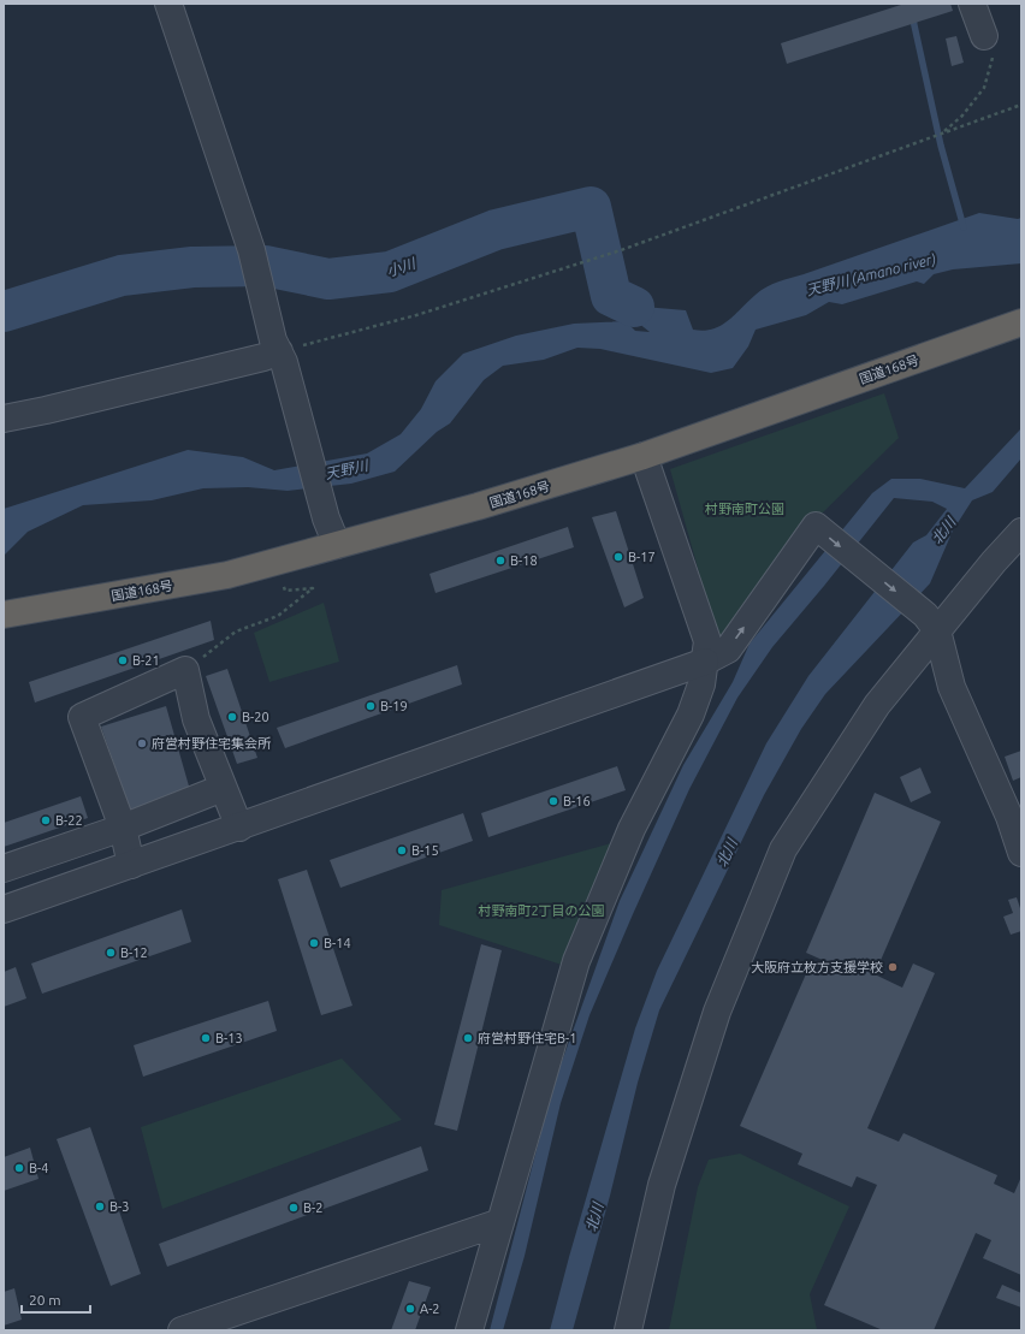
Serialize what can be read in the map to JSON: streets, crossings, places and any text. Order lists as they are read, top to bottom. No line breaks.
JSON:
{"streets":{"highway":["国道168号"]},"water":["小川","天野川 (Amano river)","天野川","北川"],"parks":["村野南町公園","村野南町2丁目の公園"],"places":["B-17","B-18","B-21","B-19","B-20","府営村野住宅集会所","B-16","B-22","B-15","B-14","B-12","大阪府立枚方支援学校","B-13","府営村野住宅B-1","B-4","B-3","B-2","A-2"],"scale_bar":"20 m"}
